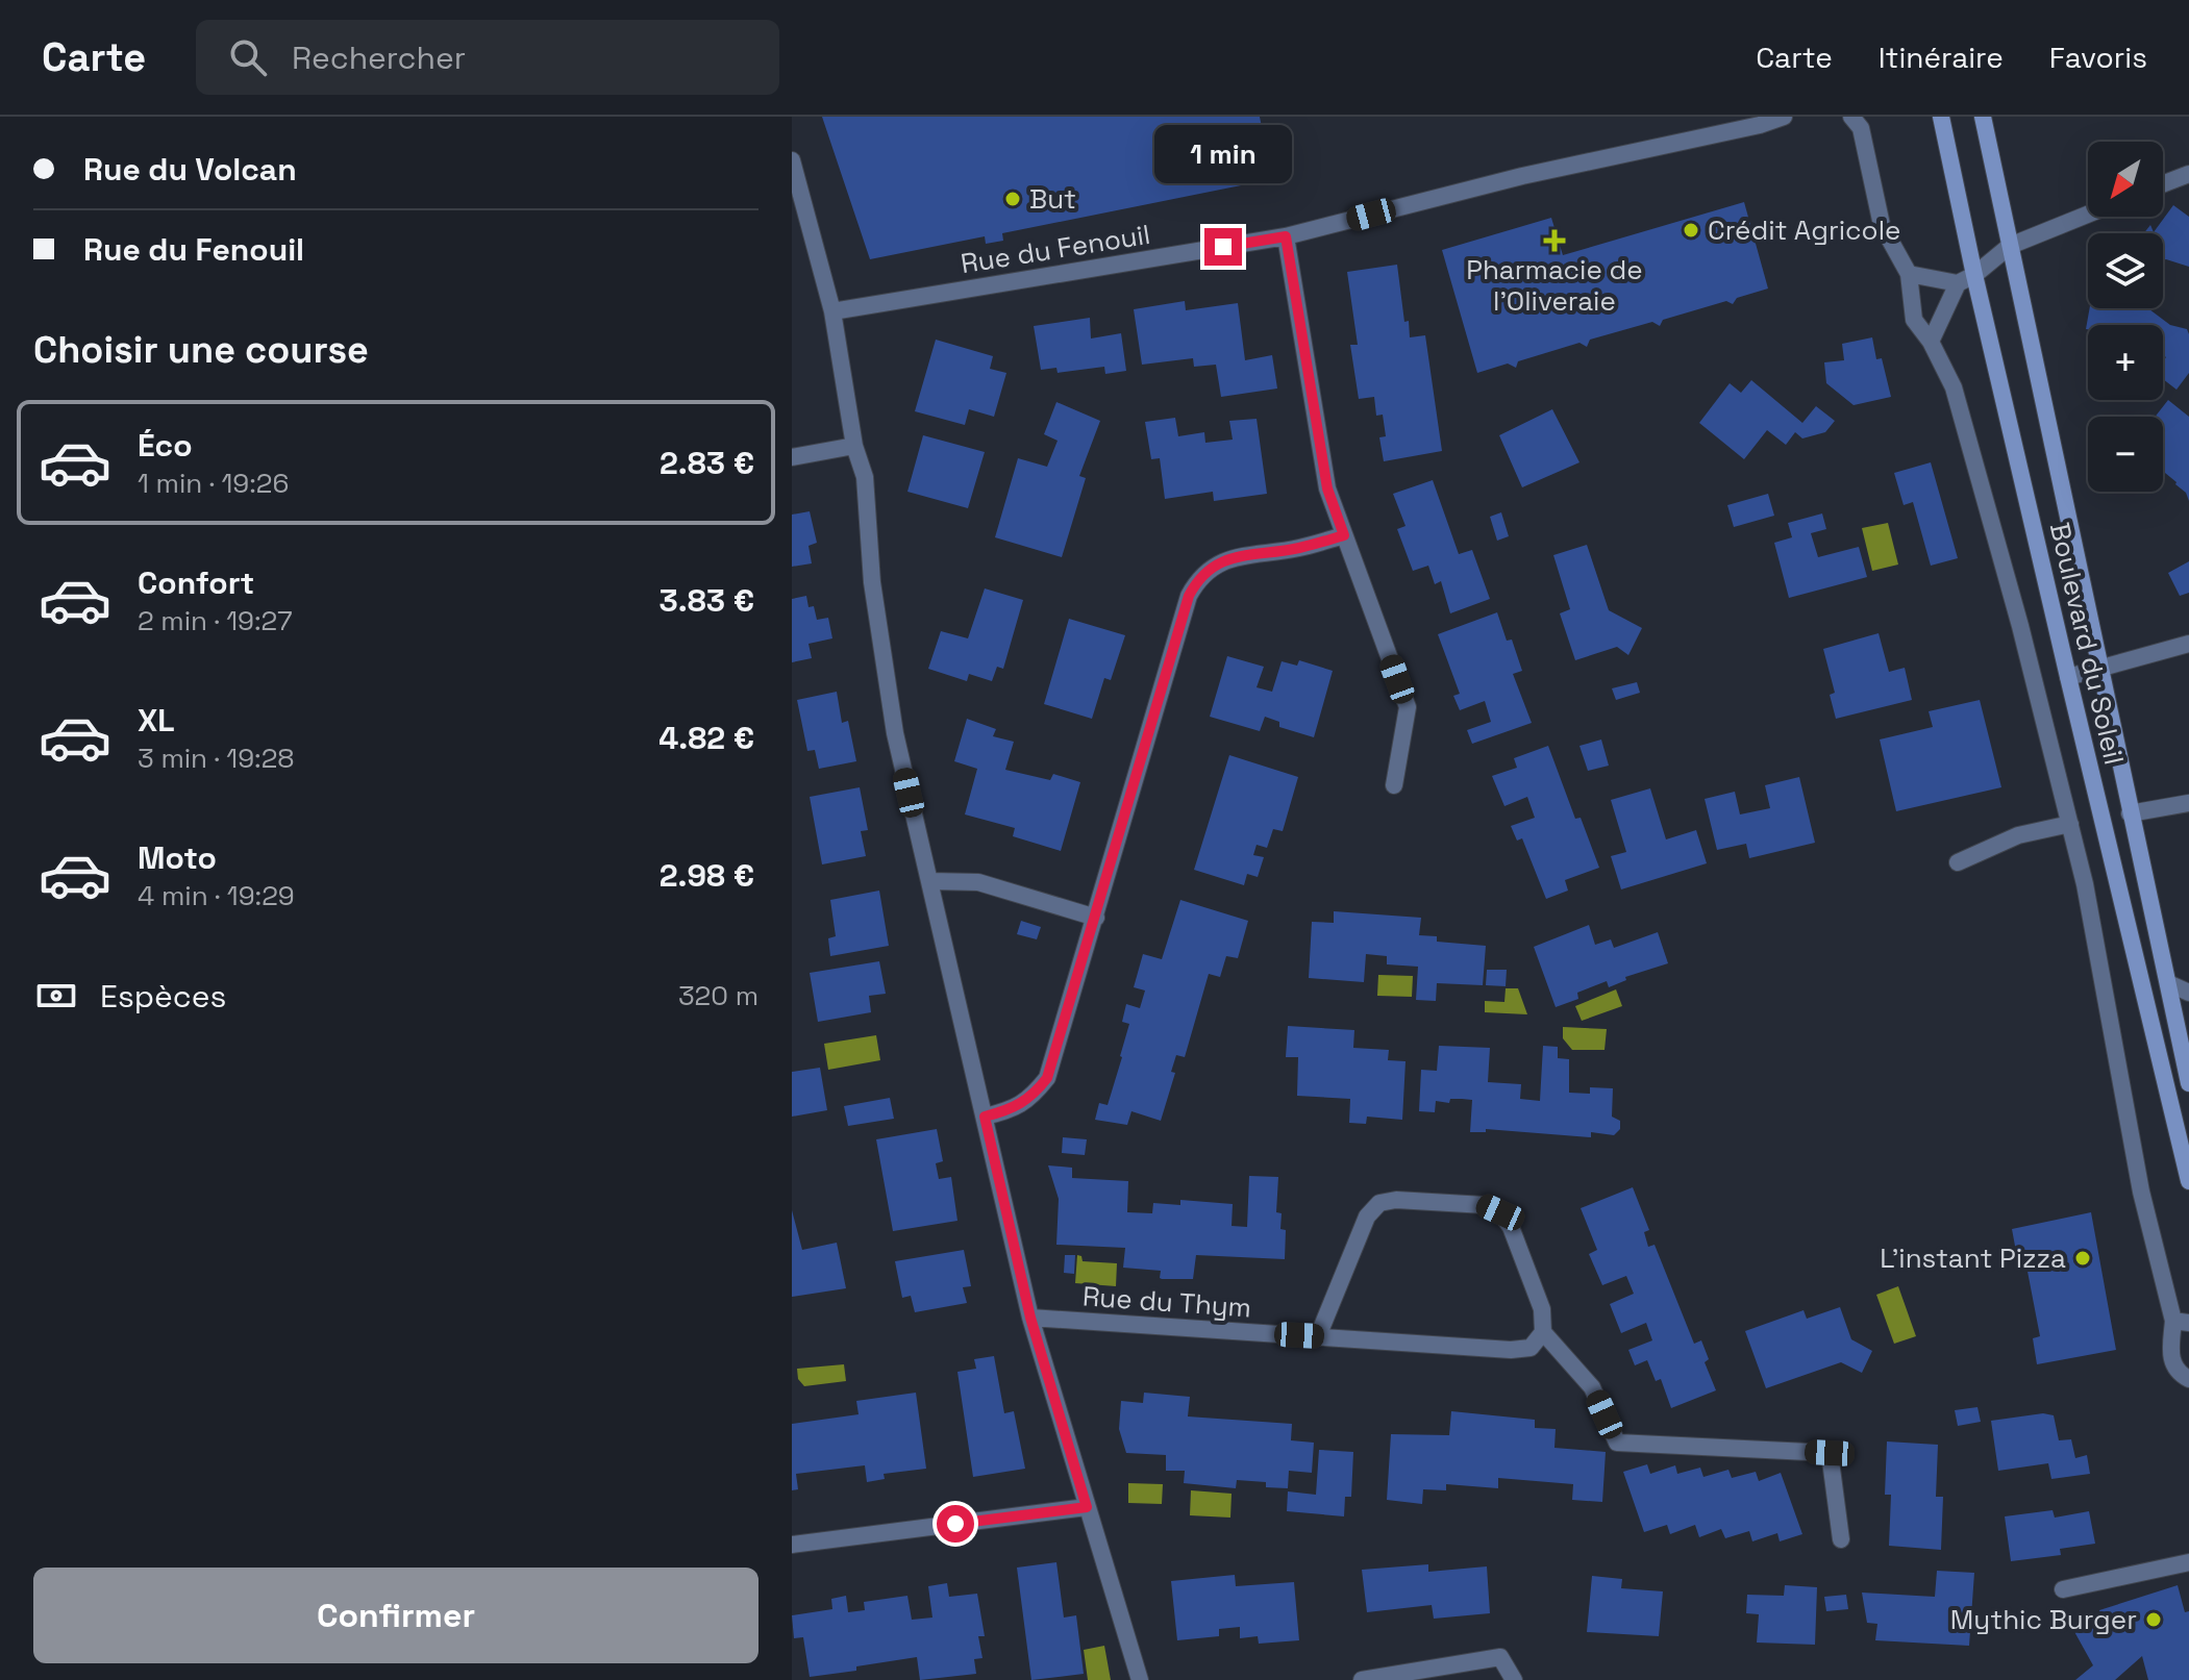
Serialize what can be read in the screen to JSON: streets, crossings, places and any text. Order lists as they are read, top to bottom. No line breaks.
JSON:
{"streets":{"main road":["Boulevard du Soleil"],"street":["Rue du Fenouil","Rue du Thym"]},"places":{"other":["But","Crédit Agricole","L'instant Pizza","Mythic Burger"],"health":["Pharmacie de l'Oliveraie"]},"north":"bottom left","page":{"header":"Carte","search":"Rechercher","nav":["Carte","Itinéraire","Favoris"],"banner":["Rue du Volcan","Rue du Fenouil"],"bubble":"1 min","map_buttons":["+","−"],"heading":"Choisir une course","list":[{"name":"Éco","note":"1 min · 19:26","value":"2.83 €"},{"name":"Confort","note":"2 min · 19:27","value":"3.83 €"},{"name":"XL","note":"3 min · 19:28","value":"4.82 €"},{"name":"Moto","note":"4 min · 19:29","value":"2.98 €"}],"pay":["Espèces","320 m"],"buttons":"Confirmer"}}
